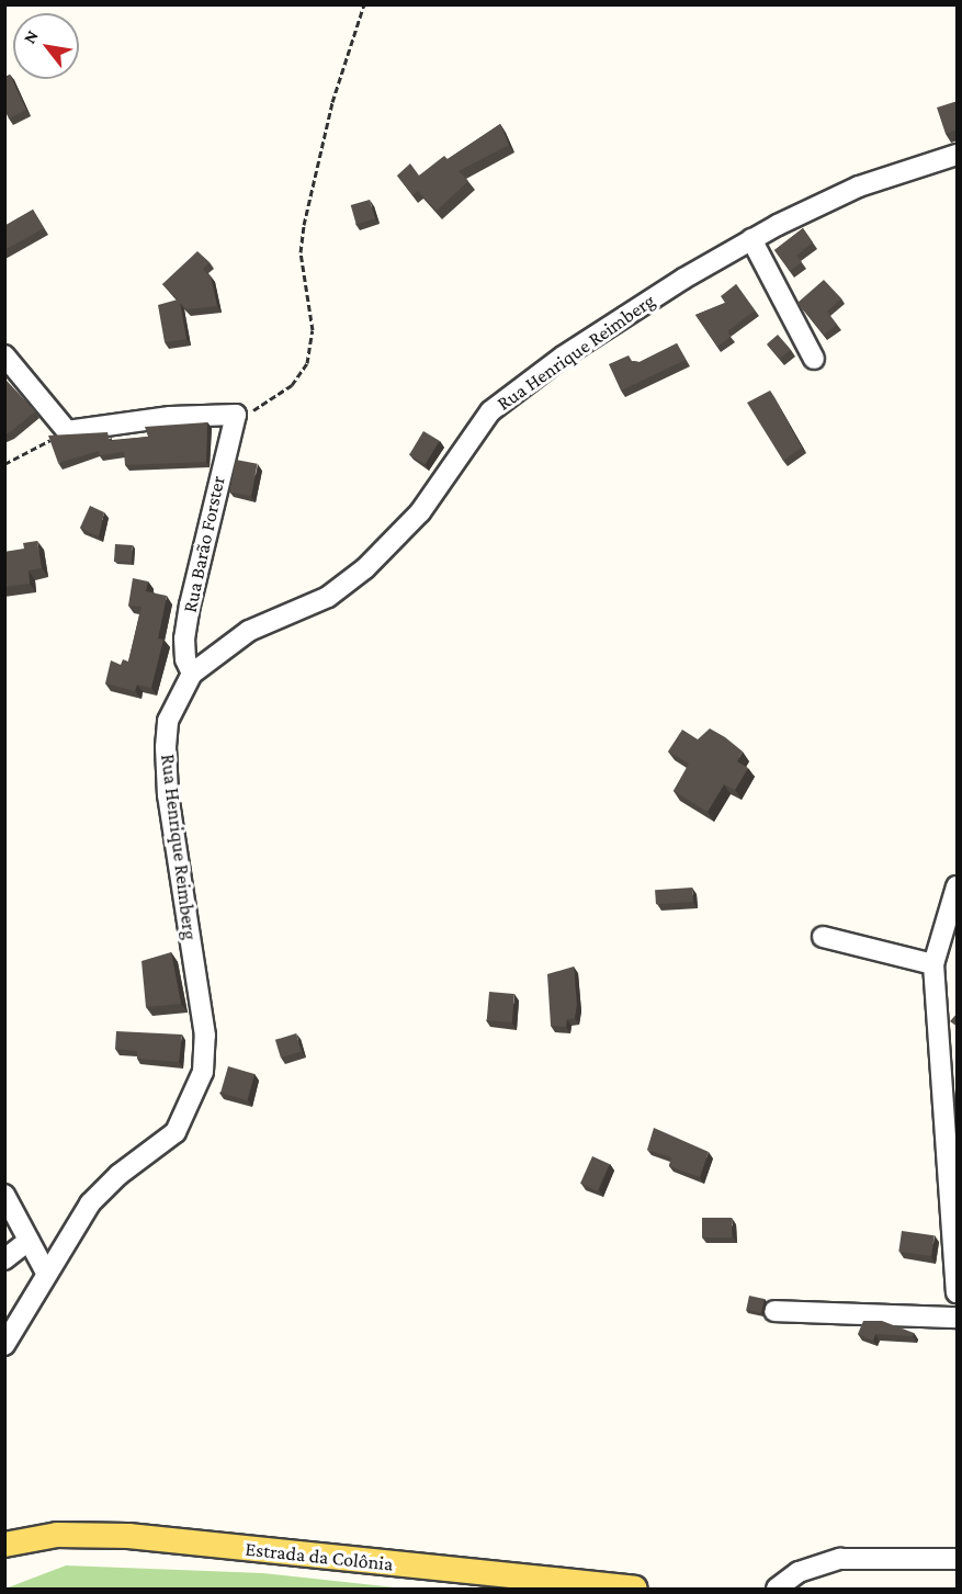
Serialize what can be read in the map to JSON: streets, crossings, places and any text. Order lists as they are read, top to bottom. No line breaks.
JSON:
{"streets":{"main road":["Estrada da Colônia"],"street":["Rua Henrique Reimberg","Rua Barão Forster"]},"crossings":[["Rua Henrique Reimberg","Rua Barão Forster"]],"north":"top left"}
